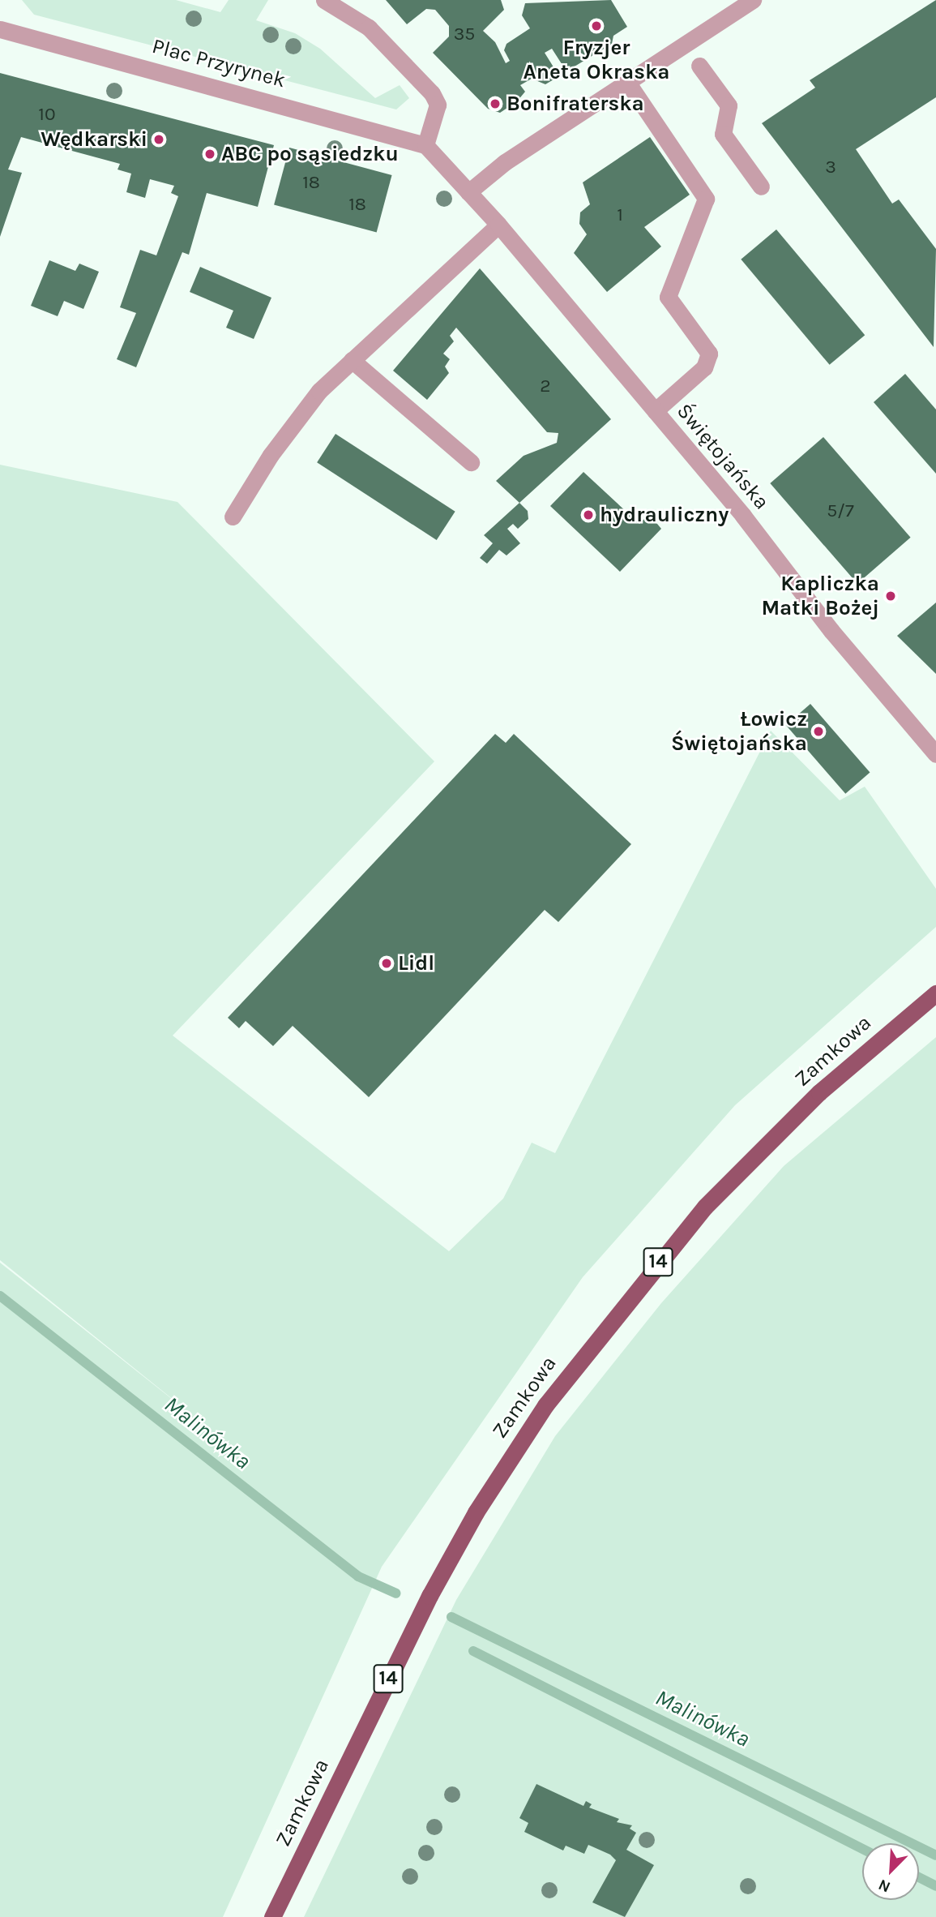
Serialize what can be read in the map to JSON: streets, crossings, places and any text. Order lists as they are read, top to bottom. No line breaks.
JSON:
{"streets":{"main road":["Zamkowa","14"],"street":["Plac Przyrynek","Świętojańska"]},"water":["Malinówka"],"places":["Fryzjer Aneta Okraska","Bonifraterska","Wędkarski","ABC po sąsiedzku","hydrauliczny","Kapliczka Matki Bożej","Łowicz Świętojańska","Lidl"],"house_numbers":["35","10","3","18","18","1","2","5/7"],"north":"bottom left"}
